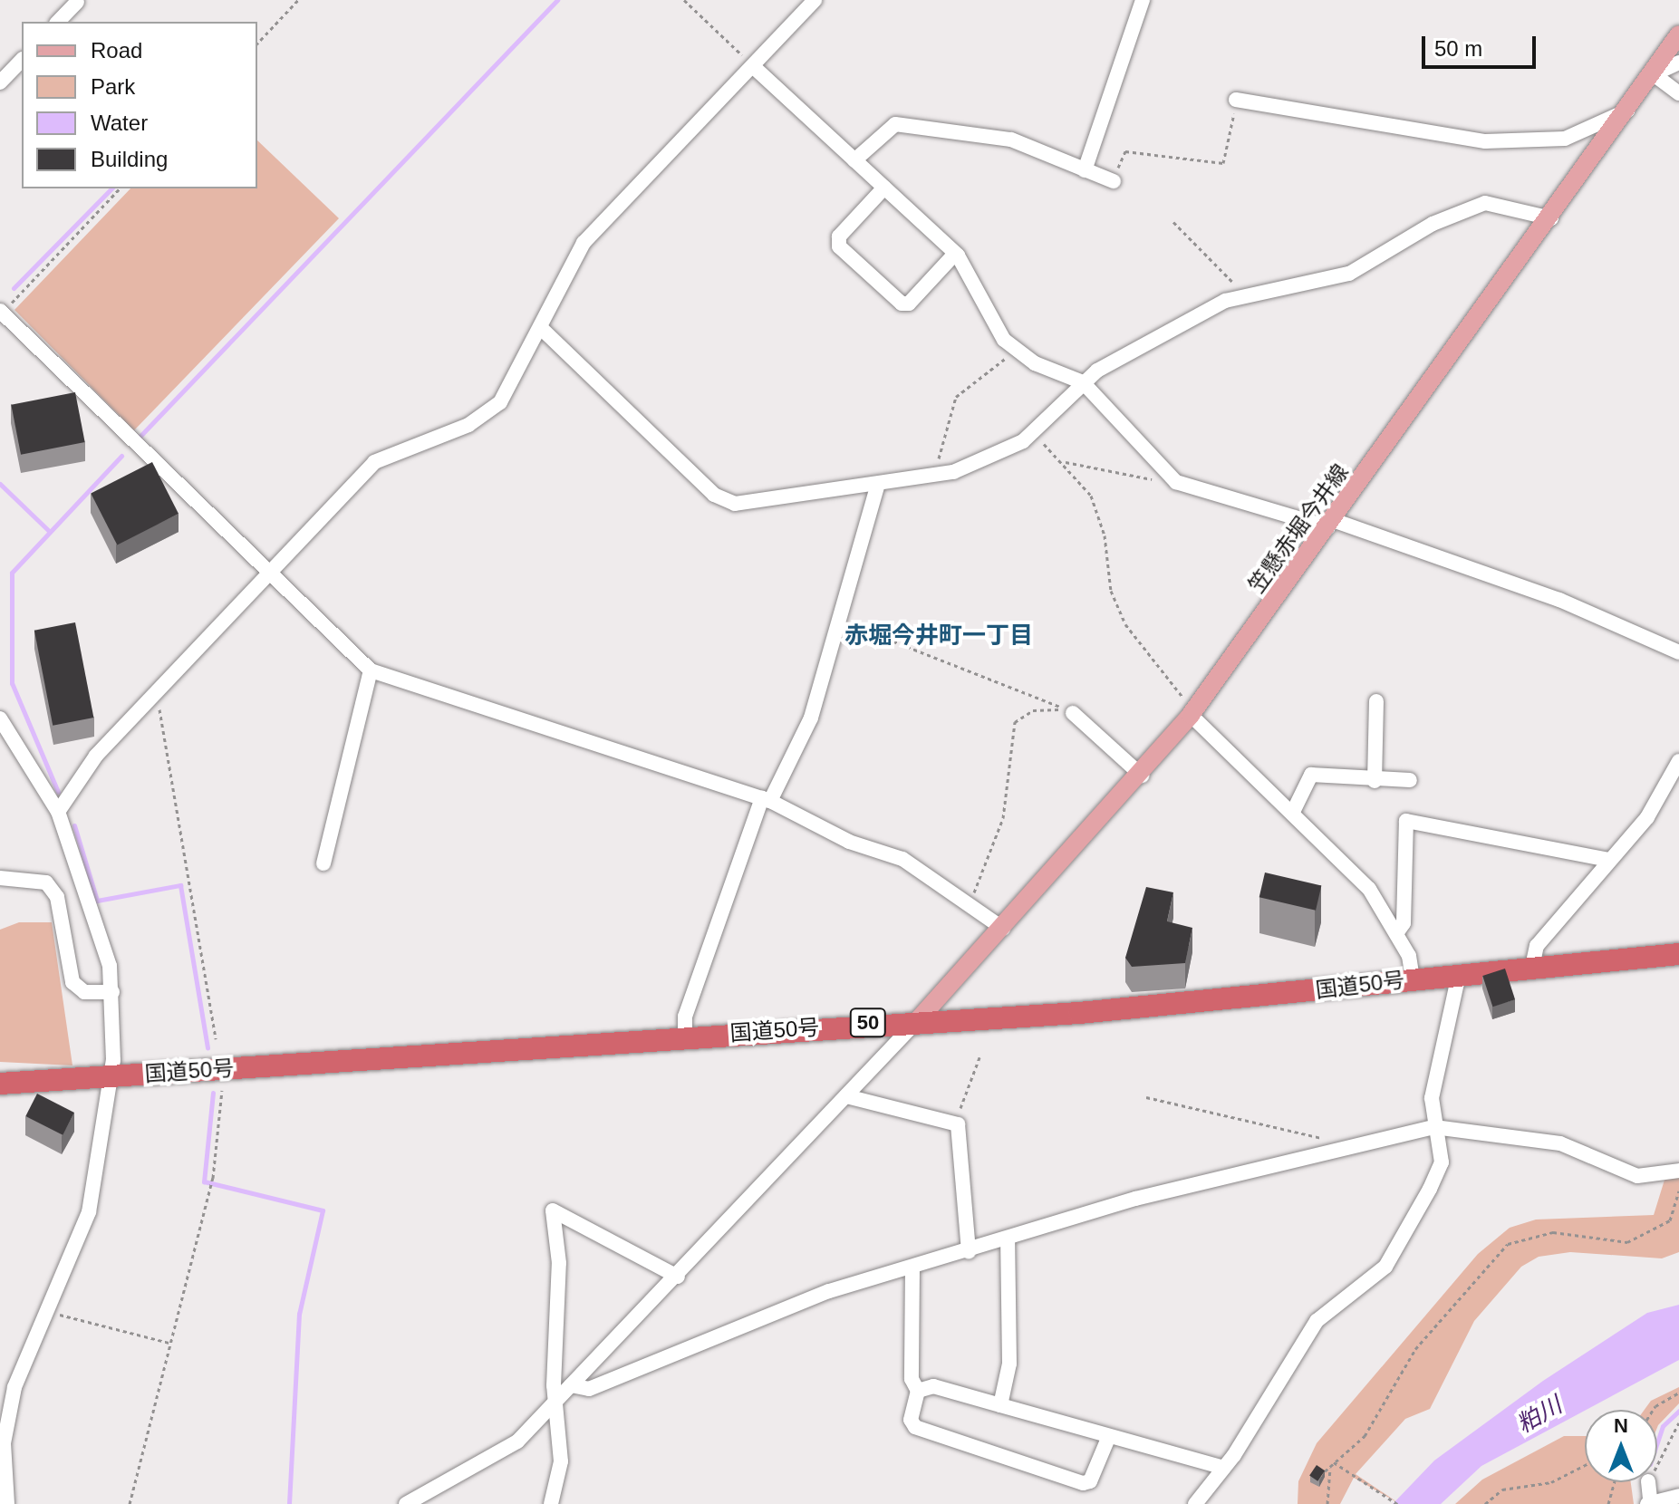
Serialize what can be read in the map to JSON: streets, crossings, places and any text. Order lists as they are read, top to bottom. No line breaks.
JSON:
{"streets":{"highway":["国道50号","50"],"main road":["笠懸赤堀今井線"]},"crossings":[["笠懸赤堀今井線","国道50号"]],"districts":["赤堀今井町一丁目"],"water":["粕川"],"legend":["Road","Park","Water","Building"],"scale_bar":"50 m","north":"top"}
